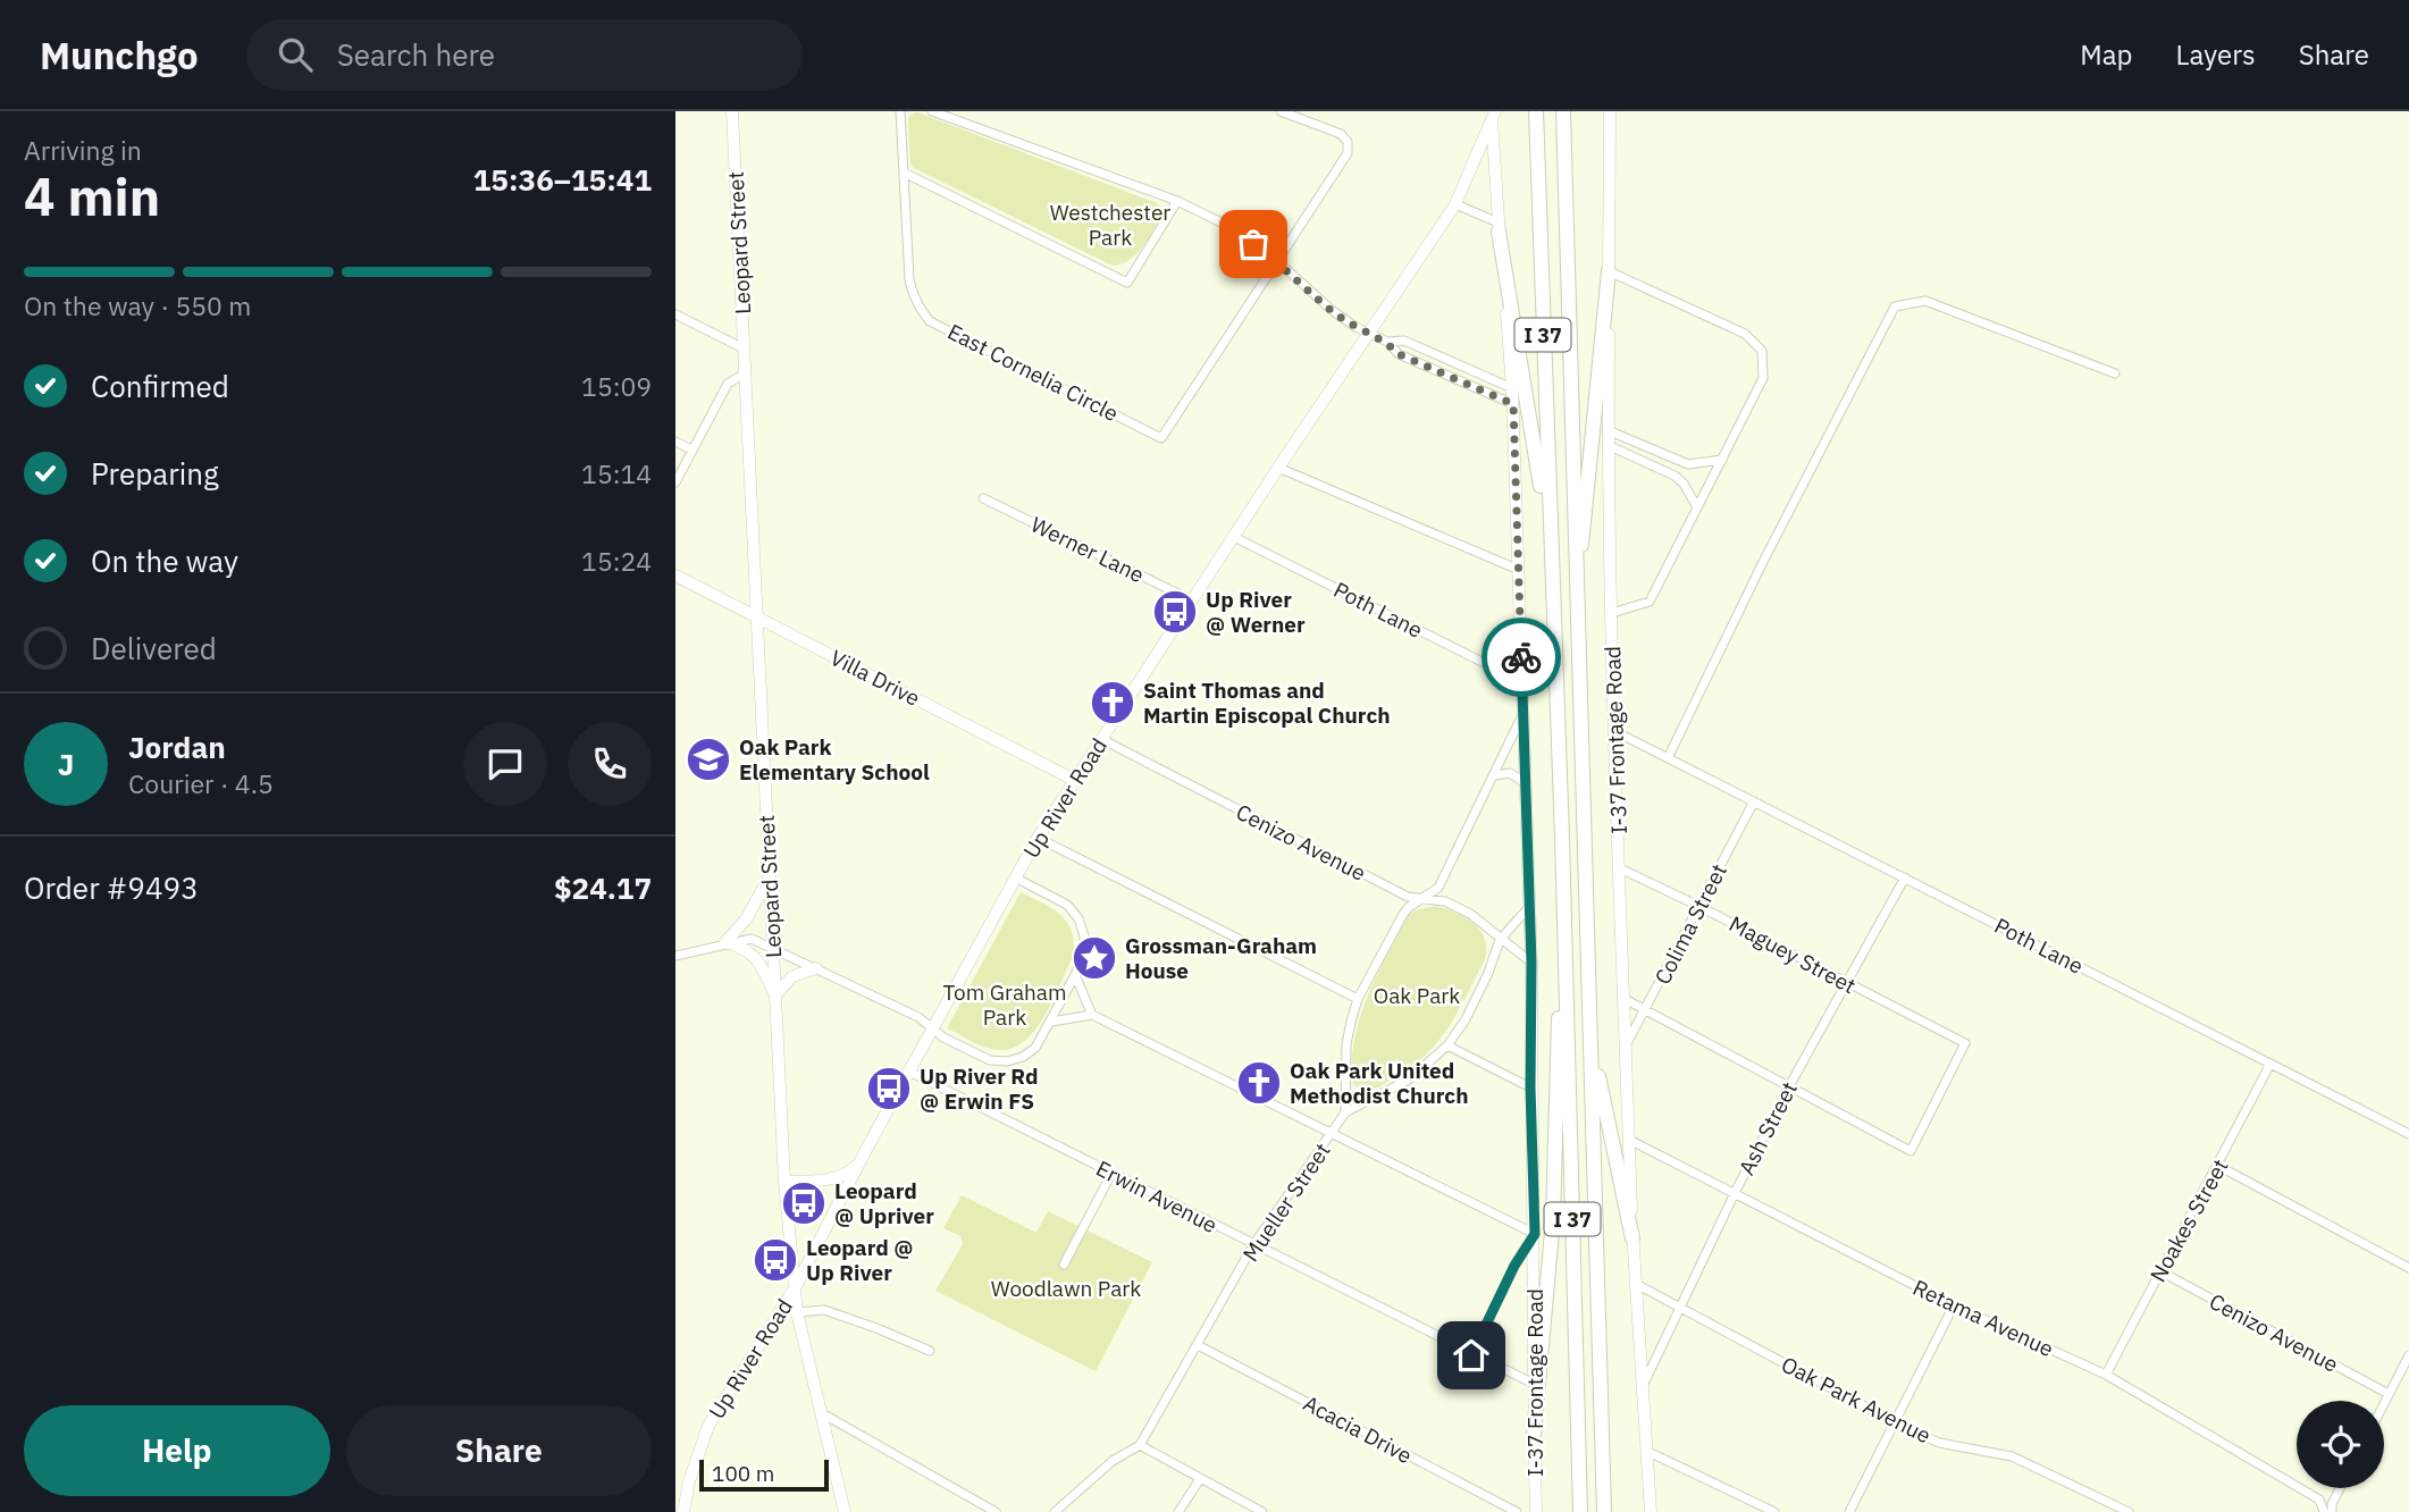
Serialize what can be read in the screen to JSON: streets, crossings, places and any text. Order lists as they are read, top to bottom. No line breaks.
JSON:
{"streets":{"highway":["I 37"],"main road":["Leopard Street","Villa Drive","I-37 Frontage Road","Up River Road"],"street":["East Cornelia Circle","Werner Lane","Poth Lane","Cenizo Avenue","Colima Street","Maguey Street","Ash Street","Erwin Avenue","Mueller Street","Noakes Street","Retama Avenue","Oak Park Avenue","Acacia Drive"]},"crossings":[["Leopard Street","Villa Drive"],["Leopard Street","Up River Road"],["Werner Lane","Up River Road"],["Poth Lane","I-37 Frontage Road"],["Poth Lane","Up River Road"],["Poth Lane","Colima Street"],["Poth Lane","Ash Street"],["Poth Lane","Noakes Street"],["Villa Drive","Up River Road"],["I-37 Frontage Road","Up River Road"],["I-37 Frontage Road","Cenizo Avenue"],["I-37 Frontage Road","Colima Street"],["I-37 Frontage Road","Maguey Street"],["I-37 Frontage Road","Ash Street"],["I-37 Frontage Road","Erwin Avenue"],["I-37 Frontage Road","Retama Avenue"],["I-37 Frontage Road","Oak Park Avenue"],["Up River Road","Cenizo Avenue"],["Up River Road","Erwin Avenue"],["Cenizo Avenue","Noakes Street"],["Colima Street","Maguey Street"],["Maguey Street","Ash Street"],["Ash Street","Retama Avenue"],["Ash Street","Oak Park Avenue"],["Erwin Avenue","Mueller Street"],["Mueller Street","Acacia Drive"],["Noakes Street","Retama Avenue"]],"parks":["Westchester Park","Tom Graham Park","Oak Park","Woodlawn Park"],"places":{"bus stop":["Up River @ Werner","Up River Rd @ Erwin FS","Leopard @ Upriver","Leopard @ Up River"],"church":["Saint Thomas and Martin Episcopal Church","Oak Park United Methodist Church"],"school or university":["Oak Park Elementary School"],"place":["Grossman-Graham House"]},"scale_bar":"100 m","page":{"header":"Munchgo","search":"Search here","nav":["Map","Layers","Share"],"heading":["4 min","Arriving in","15:36–15:41"],"panel":["Jordan","Courier · 4.5","Order #9493","$24.17"],"bar":"On the way · 550 m","list":[["Confirmed","15:09"],["Preparing","15:14"],["On the way","15:24"],"Delivered"],"round":"J","buttons":["Help","Share"],"scale":"100 m"}}
